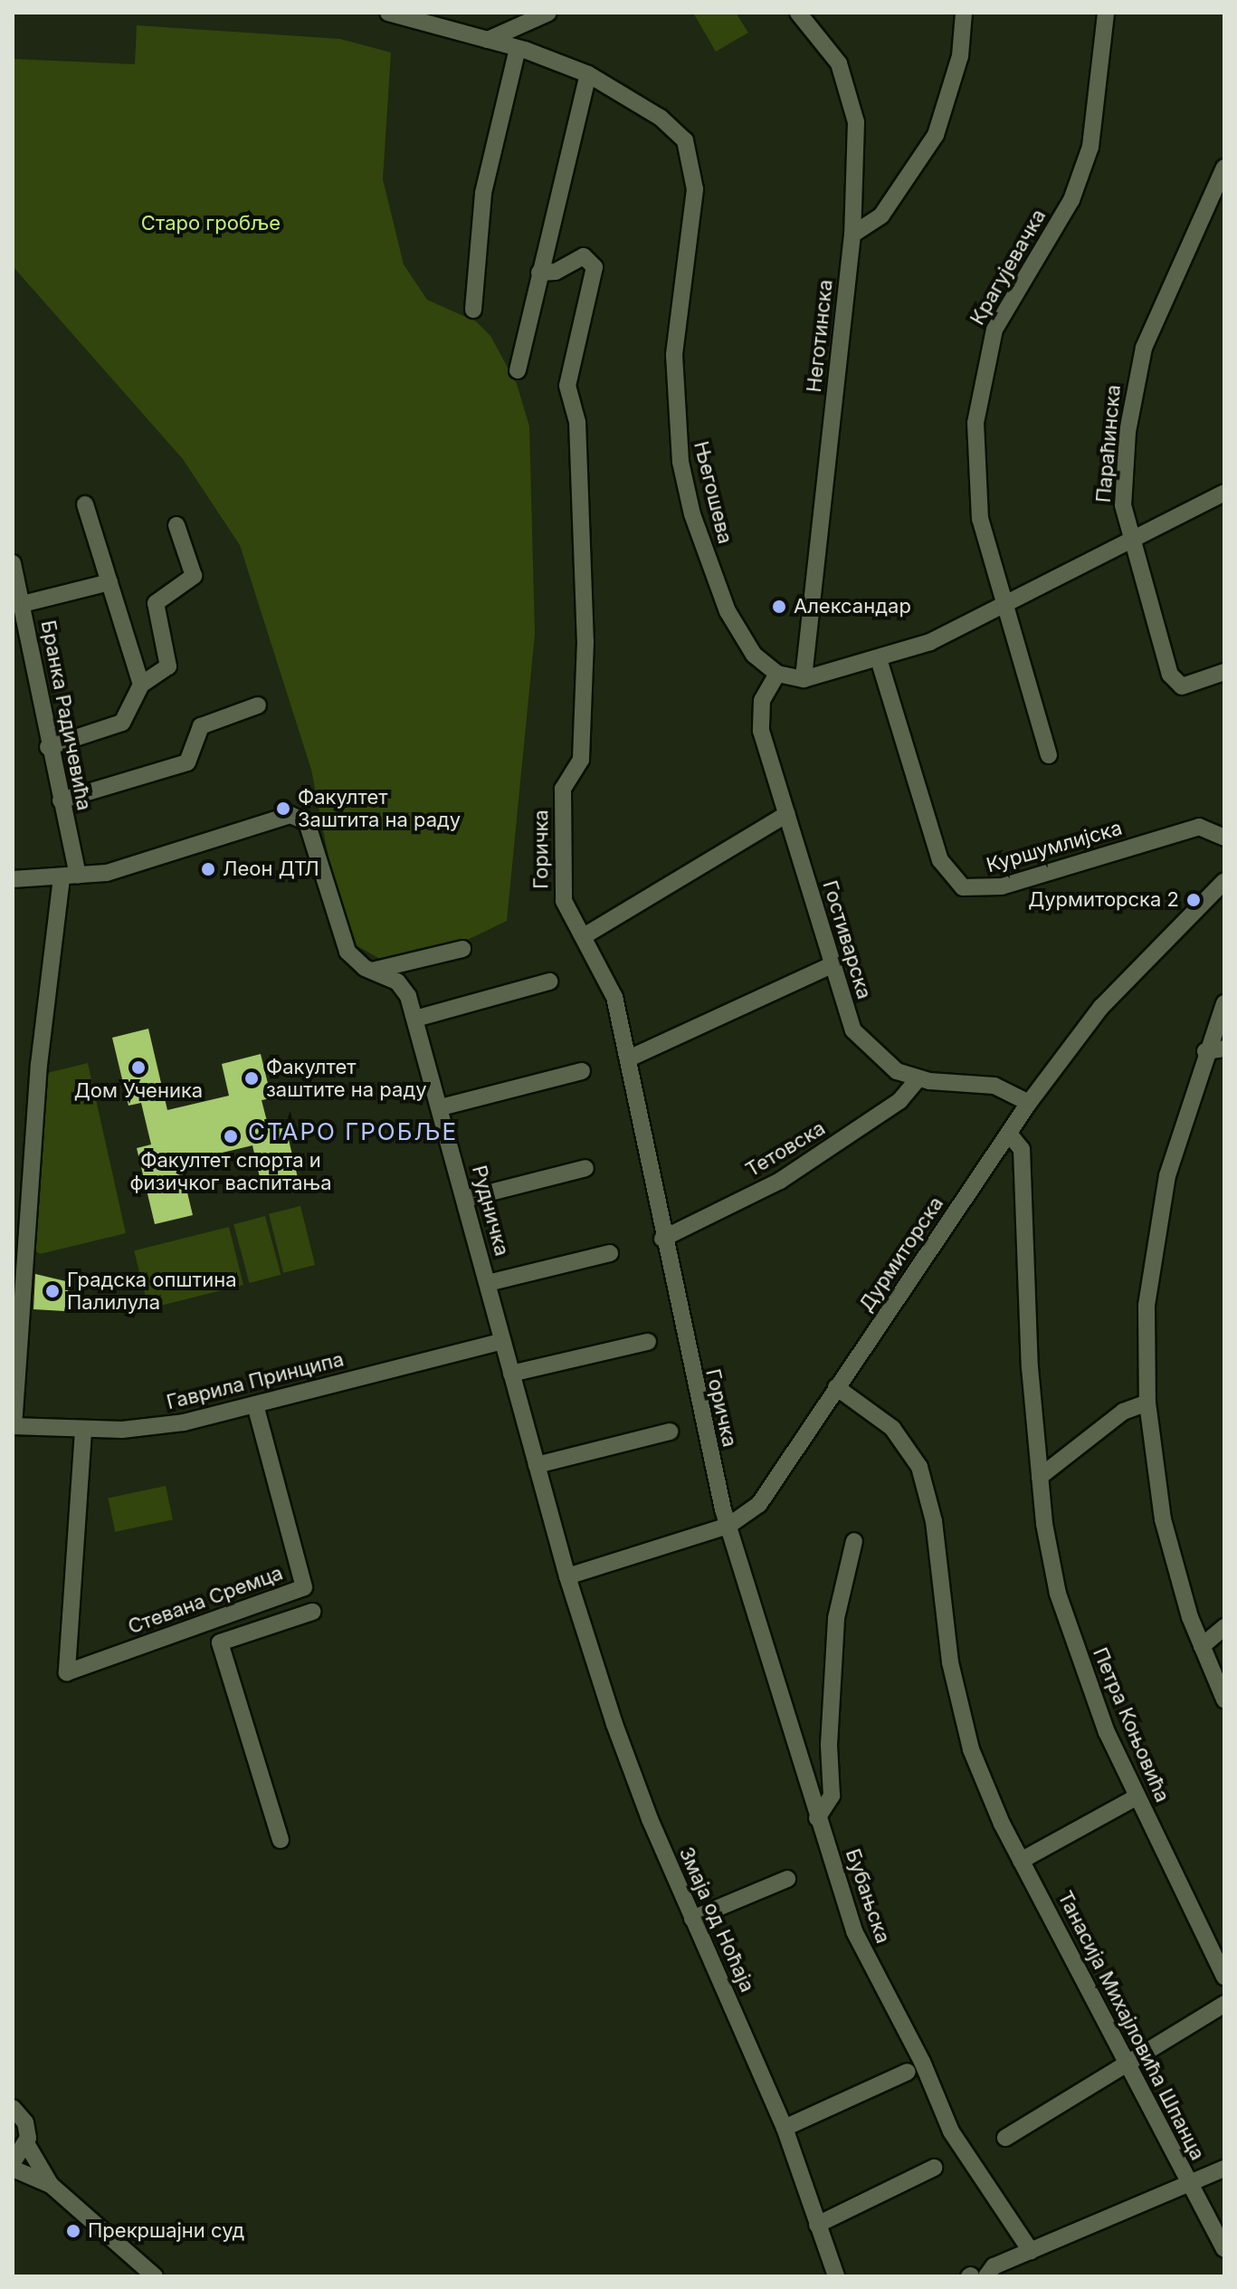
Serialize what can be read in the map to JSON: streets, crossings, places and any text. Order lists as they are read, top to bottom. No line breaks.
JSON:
{"streets":{"street":["Крагујевачка","Неготинска","Параћинска","Његошева","Бранка Радичевића","Куршумлијска","Горичка","Гостиварска","Тетовска","Рудничка","Дурмиторска","Гаврила Принципа","Стевана Сремца","Петра Коњовића","Бубањска","Змаја од Ноћаја","Танасија Михајловића Шпанца"]},"crossings":[["Његошева","Гостиварска"],["Бранка Радичевића","Рудничка"],["Бранка Радичевића","Гаврила Принципа"],["Горичка","Тетовска"],["Горичка","Дурмиторска"],["Горичка","Бубањска"],["Гостиварска","Тетовска"],["Гостиварска","Дурмиторска"],["Рудничка","Дурмиторска"],["Рудничка","Гаврила Принципа"],["Рудничка","Змаја од Ноћаја"],["Дурмиторска","Петра Коњовића"],["Дурмиторска","Бубањска"],["Дурмиторска","Змаја од Ноћаја"],["Дурмиторска","Танасија Михајловића Шпанца"],["Гаврила Принципа","Стевана Сремца"]],"districts":["СТАРО ГРОБЉЕ"],"parks":["Старо гробље"],"places":["Александар","Факултет Заштита на раду","Леон ДТЛ","Дурмиторска 2","Дом Ученика","Факултет заштите на раду","Факултет спорта и физичког васпитања","Градска општина Палилула","Прекршајни суд"]}
